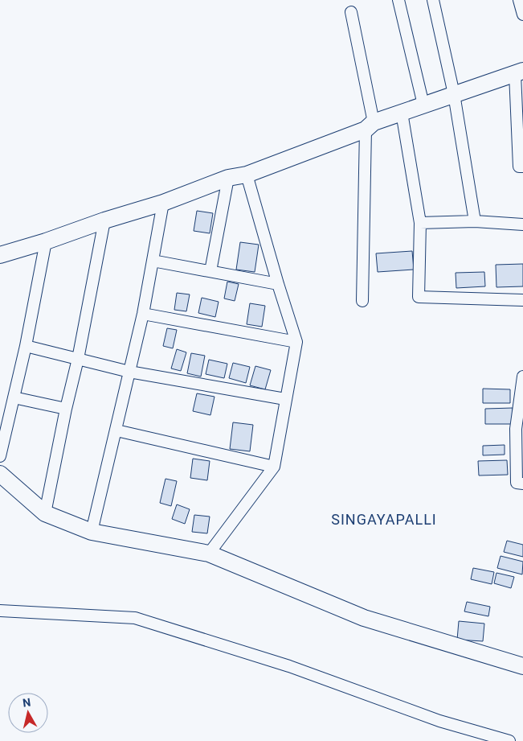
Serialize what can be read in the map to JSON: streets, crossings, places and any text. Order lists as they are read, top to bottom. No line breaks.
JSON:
{"districts":["SINGAYAPALLI"],"north":"top"}
